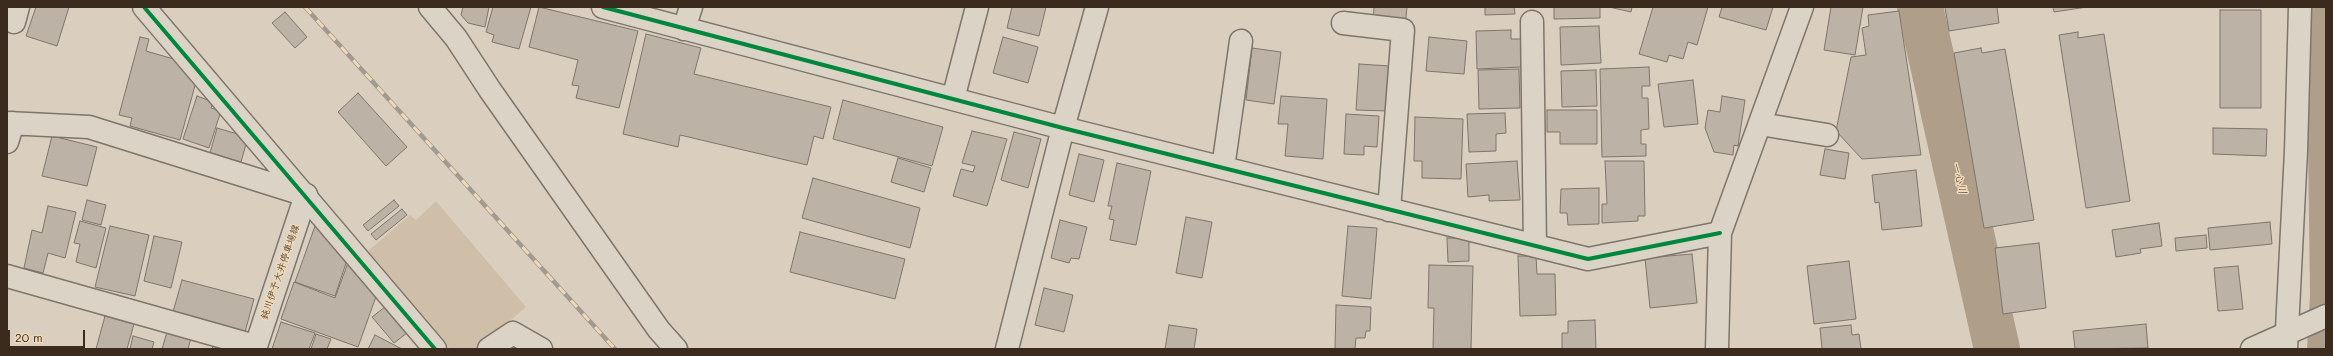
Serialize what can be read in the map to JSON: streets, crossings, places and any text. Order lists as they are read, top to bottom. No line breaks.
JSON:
{"streets":{"street":["鈍川伊予大井停車場線"]},"water":["一心川"],"scale_bar":"20 m"}
